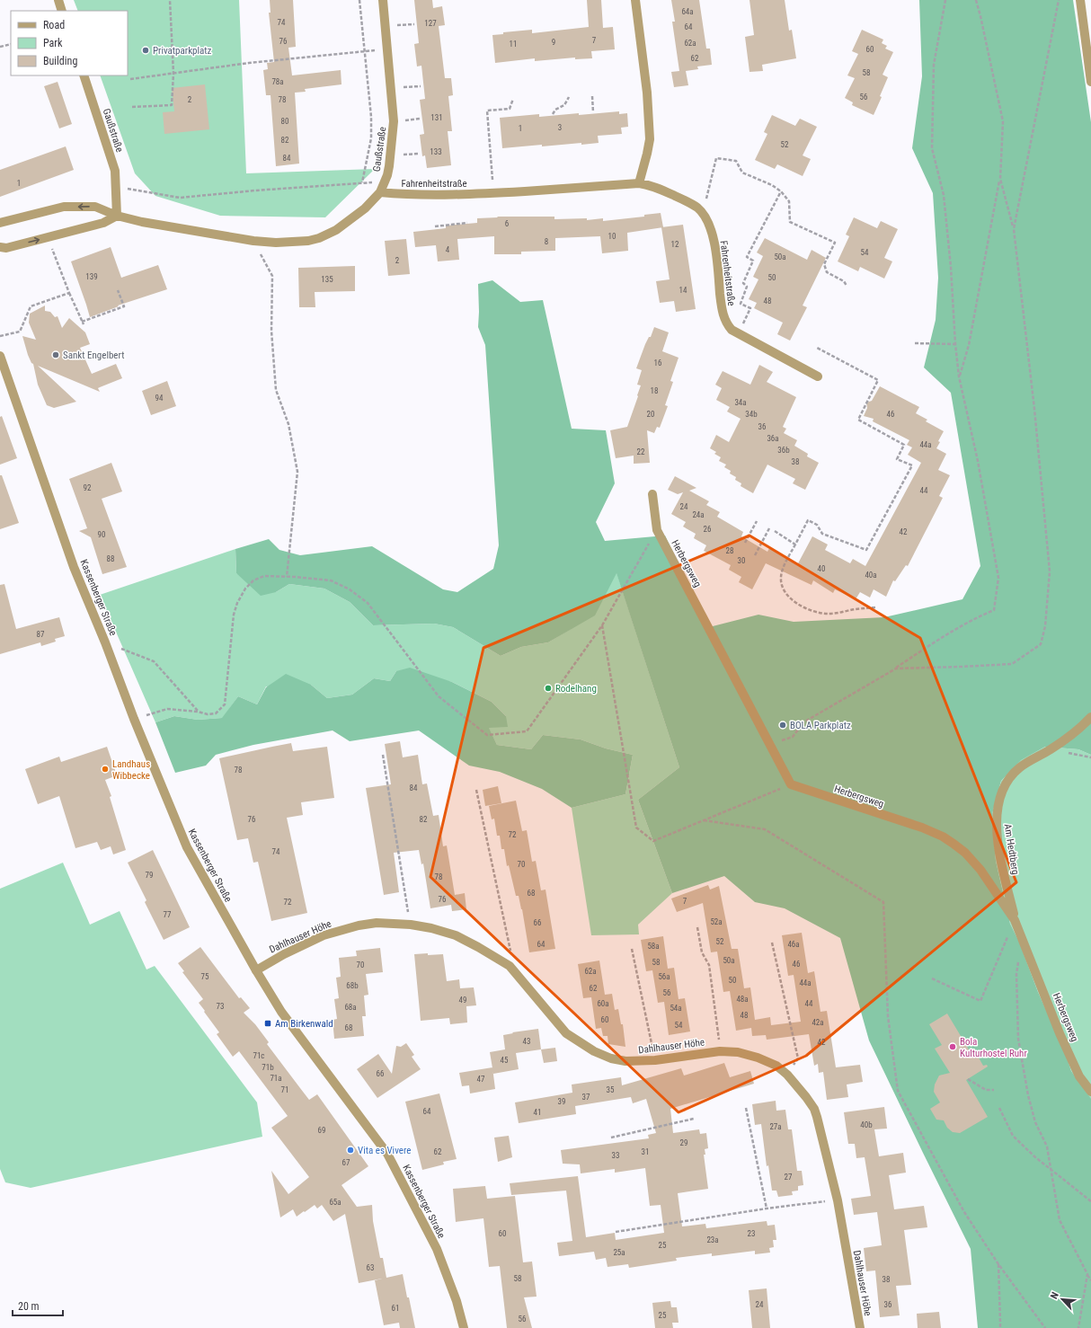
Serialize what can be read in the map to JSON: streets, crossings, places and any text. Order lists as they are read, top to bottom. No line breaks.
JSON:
{"streets":{"street":["Gaußstraße","Fahrenheitstraße","Herbergsweg","Kassenberger Straße","Am Hedtberg","Dahlhauser Höhe"]},"crossings":[["Gaußstraße","Fahrenheitstraße"],["Herbergsweg","Am Hedtberg"],["Kassenberger Straße","Dahlhauser Höhe"]],"places":{"other":["Privatparkplatz","Sankt Engelbert","Rodelhang","BOLA Parkplatz","Landhaus Wibbecke","Bola Kulturhostel Ruhr","Vita es Vivere"],"transit":["Am Birkenwald"]},"house_numbers":["64a","74","127","64","7","76","9","62a","11","60","62","58","78a","56","2","78","131","80","3","1","82","52","133","84","1","6","10","8","12","4","54","50a","2","139","50","135","14","48","16","18","94","34a","20","34b","46","36","36a","44a","36b","22","38","92","44","24","24a","26","42","90","28","88","30","40","40a","87","78","84","76","82","72","74","70","79","78","68","76","7","72","77","52a","66","52","64","46a","58a","50a","58","46","70","62a","75","56a","50","44a","68b","62","56","48a","49","60a","44","73","68a","54a","48","60","42a","54","68","43","42","71c","45","71b","66","71a","47","71","35","37","39","64","41","40b","27a","69","29","62","31","33","67","27","65a","60","23","23a","25","25a","63","58","38","24","36","61","25","56"],"legend":["Road","Park","Building"],"scale_bar":"20 m","north":"top left"}
